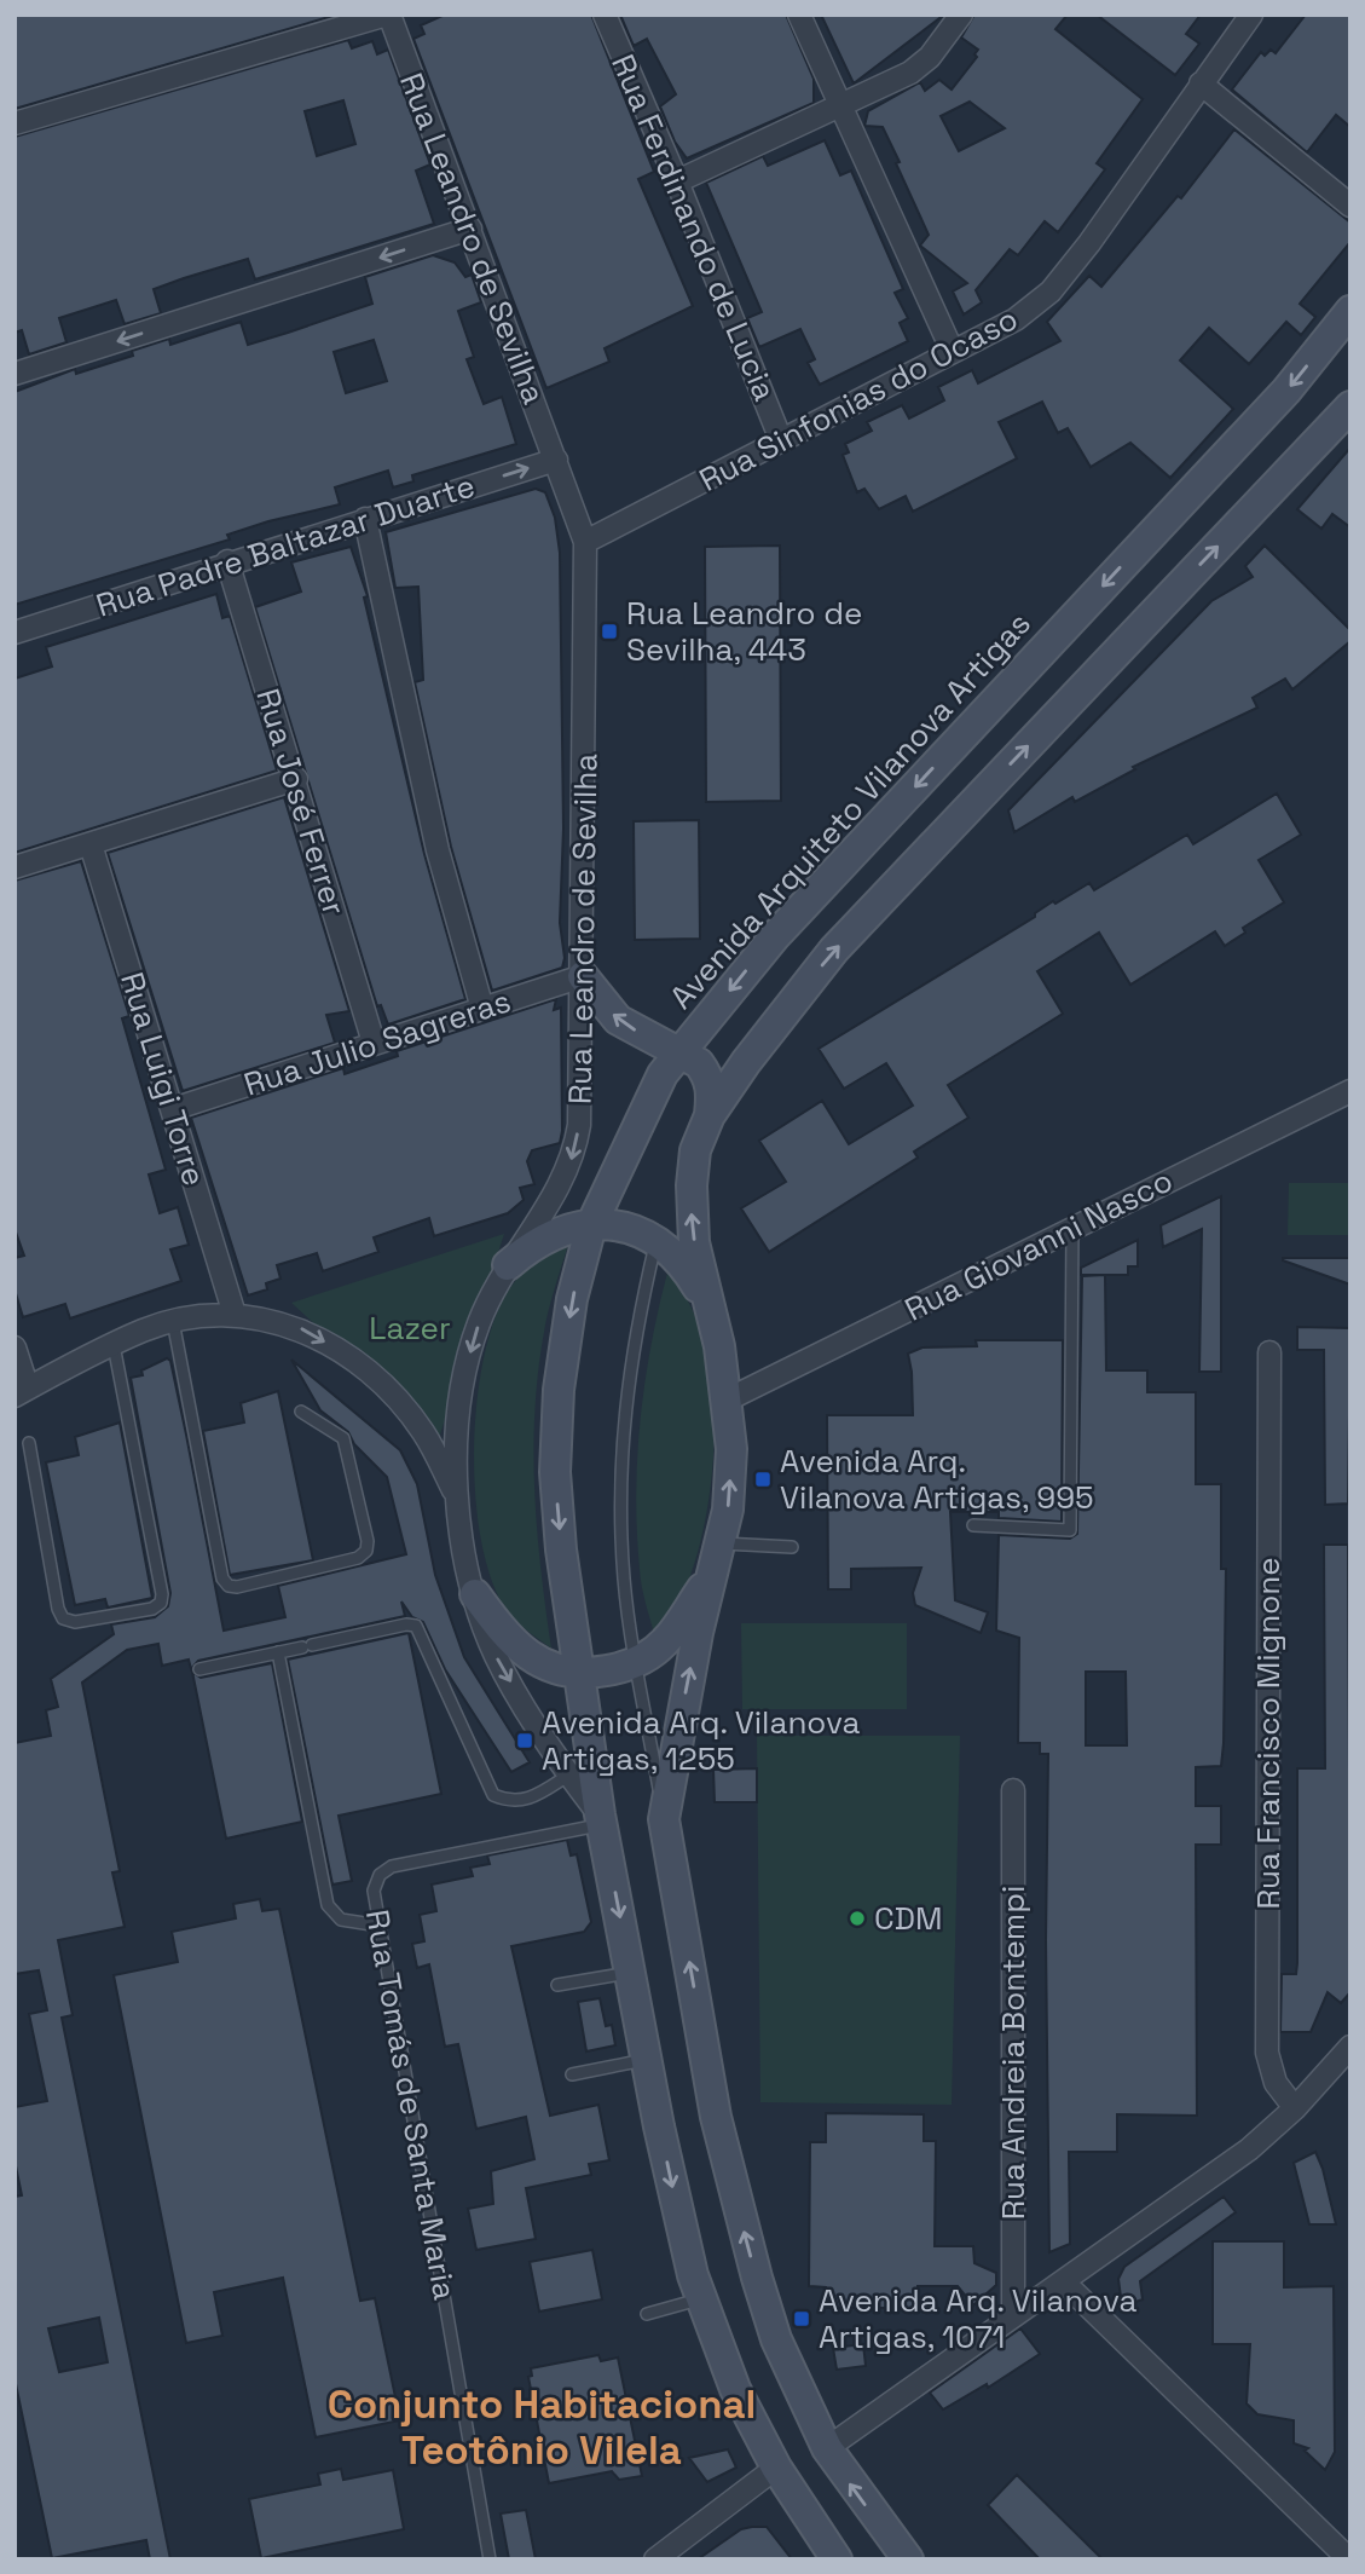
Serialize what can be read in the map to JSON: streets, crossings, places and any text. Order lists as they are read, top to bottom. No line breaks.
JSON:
{"streets":{"main road":["Avenida Arquiteto Vilanova Artigas"],"street":["Rua Ferdinando de Lucia","Rua Leandro de Sevilha","Rua Sinfonias do Ocaso","Rua Padre Baltazar Duarte","Rua José Ferrer","Rua Julio Sagreras","Rua Luigi Torre","Rua Giovanni Nasco","Rua Francisco Mignone","Rua Andreia Bontempi"],"lane":["Rua Tomás de Santa Maria"]},"crossings":[["Rua Ferdinando de Lucia","Rua Sinfonias do Ocaso"],["Rua Leandro de Sevilha","Rua Sinfonias do Ocaso"],["Rua Leandro de Sevilha","Rua Padre Baltazar Duarte"],["Rua Leandro de Sevilha","Avenida Arquiteto Vilanova Artigas"],["Rua Leandro de Sevilha","Rua Julio Sagreras"],["Rua Leandro de Sevilha","Rua Tomás de Santa Maria"],["Rua Padre Baltazar Duarte","Rua José Ferrer"],["Rua José Ferrer","Rua Julio Sagreras"],["Avenida Arquiteto Vilanova Artigas","Rua Tomás de Santa Maria"],["Rua Julio Sagreras","Rua Luigi Torre"]],"one_way":["Rua Padre Baltazar Duarte"],"districts":["Conjunto Habitacional Teotônio Vilela"],"parks":["Lazer"],"places":{"transit":["Rua Leandro de Sevilha, 443","Avenida Arq. Vilanova Artigas, 995","Avenida Arq. Vilanova Artigas, 1255","Avenida Arq. Vilanova Artigas, 1071"],"other":["CDM"]}}
